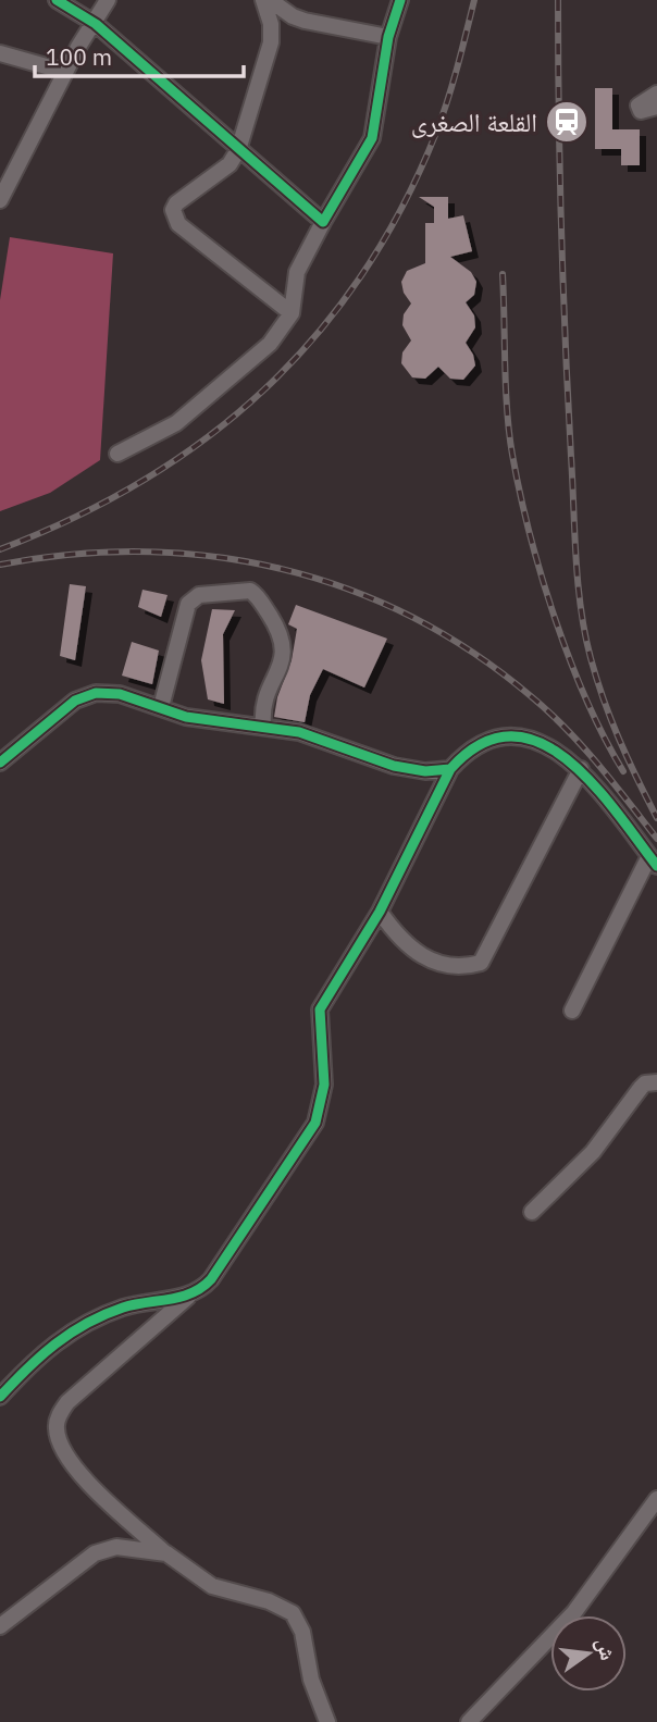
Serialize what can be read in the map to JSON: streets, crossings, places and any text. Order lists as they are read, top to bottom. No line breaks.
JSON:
{"places":{"station":["القلعة الصغرى"]},"scale_bar":"100 m","north":"right"}
